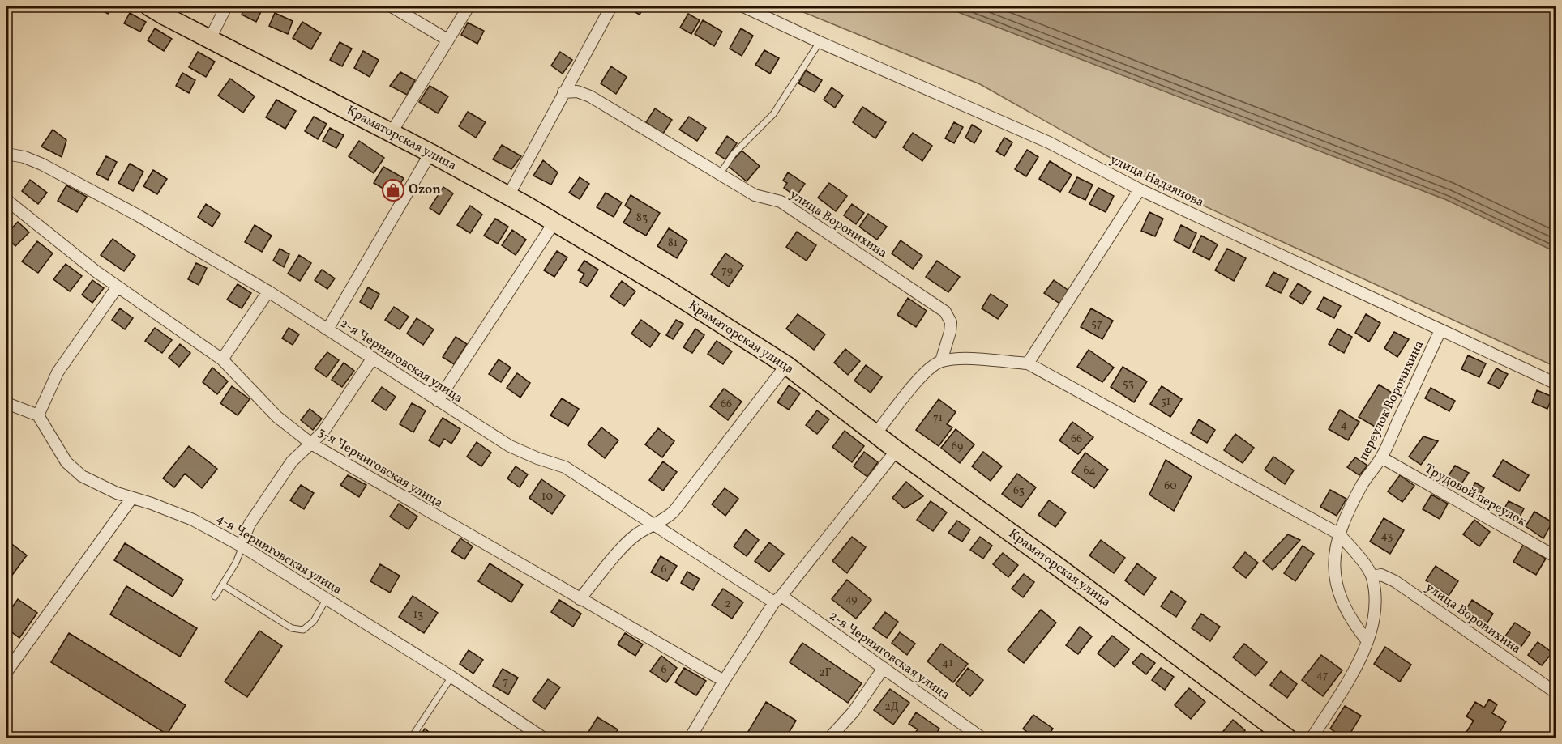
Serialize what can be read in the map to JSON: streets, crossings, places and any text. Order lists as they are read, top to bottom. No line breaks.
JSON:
{"streets":{"main road":["Краматорская улица"],"street":["улица Надзянова","улица Воронихина","2-я Черниговская улица","переулок Воронихина","3-я Черниговская улица","Трудовой переулок","4-я Черниговская улица"]},"crossings":[["улица Надзянова","переулок Воронихина"],["переулок Воронихина","Трудовой переулок"]],"places":{"shop":["Ozon"]},"house_numbers":["83","81","79","57","53","51","66","71","4","66","69","64","60","63","10","43","6","49","2","13","41","6","2Г","47","7","2Д"]}
